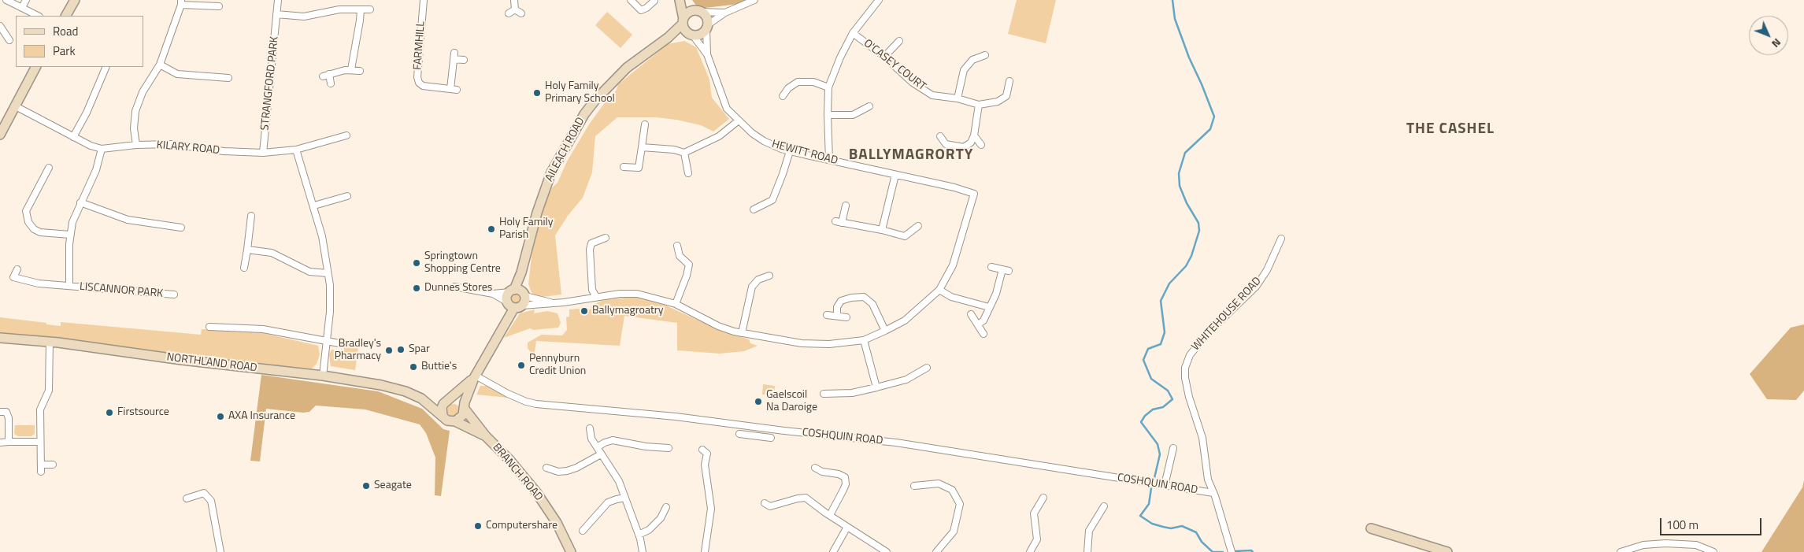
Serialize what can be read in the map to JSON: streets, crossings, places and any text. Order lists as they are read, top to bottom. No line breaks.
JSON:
{"streets":{"main road":["AILEACH ROAD","NORTHLAND ROAD","BRANCH ROAD"],"street":["FARMHILL","O'CASEY COURT","STRANGFORD PARK","KILARY ROAD","HEWITT ROAD","LISCANNOR PARK","WHITEHOUSE ROAD","COSHQUIN ROAD"]},"crossings":[["STRANGFORD PARK","KILARY ROAD"],["KILARY ROAD","LISCANNOR PARK"],["AILEACH ROAD","HEWITT ROAD"],["WHITEHOUSE ROAD","COSHQUIN ROAD"],["NORTHLAND ROAD","BRANCH ROAD"]],"districts":["THE CASHEL","BALLYMAGRORTY"],"places":["Holy Family Primary School","Holy Family Parish","Springtown Shopping Centre","Dunnes Stores","Ballymagroatry","Spar","Bradley's Pharmacy","Pennyburn Credit Union","Buttie's","Gaelscoil Na Daroige","Firstsource","AXA Insurance","Seagate","Computershare"],"legend":["Road","Park"],"scale_bar":"100 m","north":"bottom right"}
